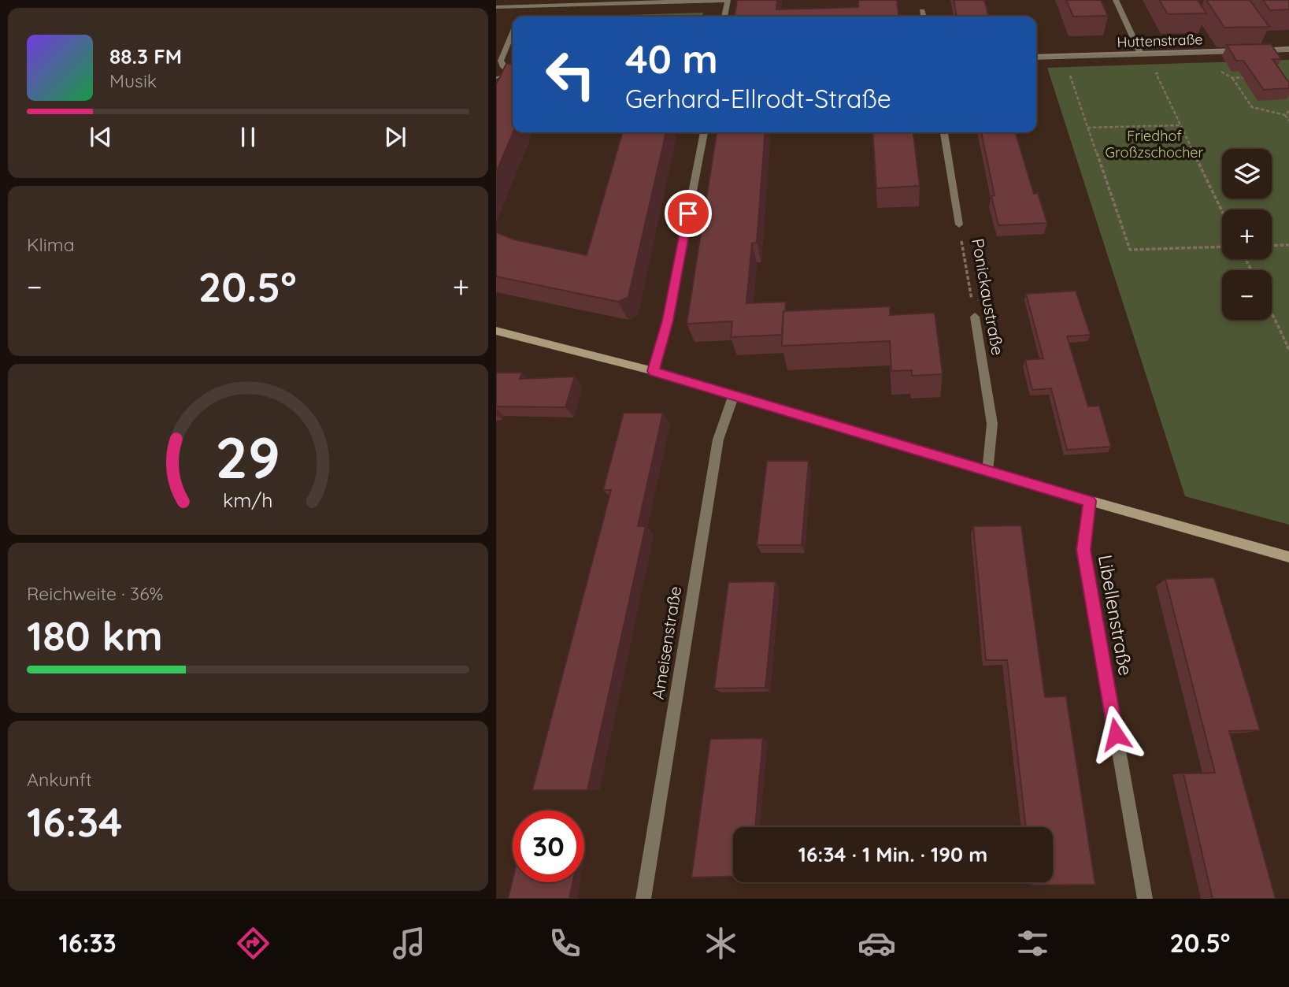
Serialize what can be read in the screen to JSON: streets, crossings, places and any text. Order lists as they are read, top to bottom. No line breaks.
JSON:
{"streets":{"street":["Huttenstraße","Ponickaustraße","Libellenstraße","Ameisenstraße"]},"parks":["Friedhof Großzschocher"],"page":{"turn":["40 m","Gerhard-Ellrodt-Straße"],"song":["88.3 FM","Musik"],"map_buttons":["+","−"],"tile":["Klima",["Reichweite · 36%","180 km"],["Ankunft","16:34"]],"heat":["−","20.5°","+"],"limit":"30","trip":"16:34 · 1 Min. · 190 m","tabs":["16:33","20.5°"],"gauge":["29","km/h"]}}
